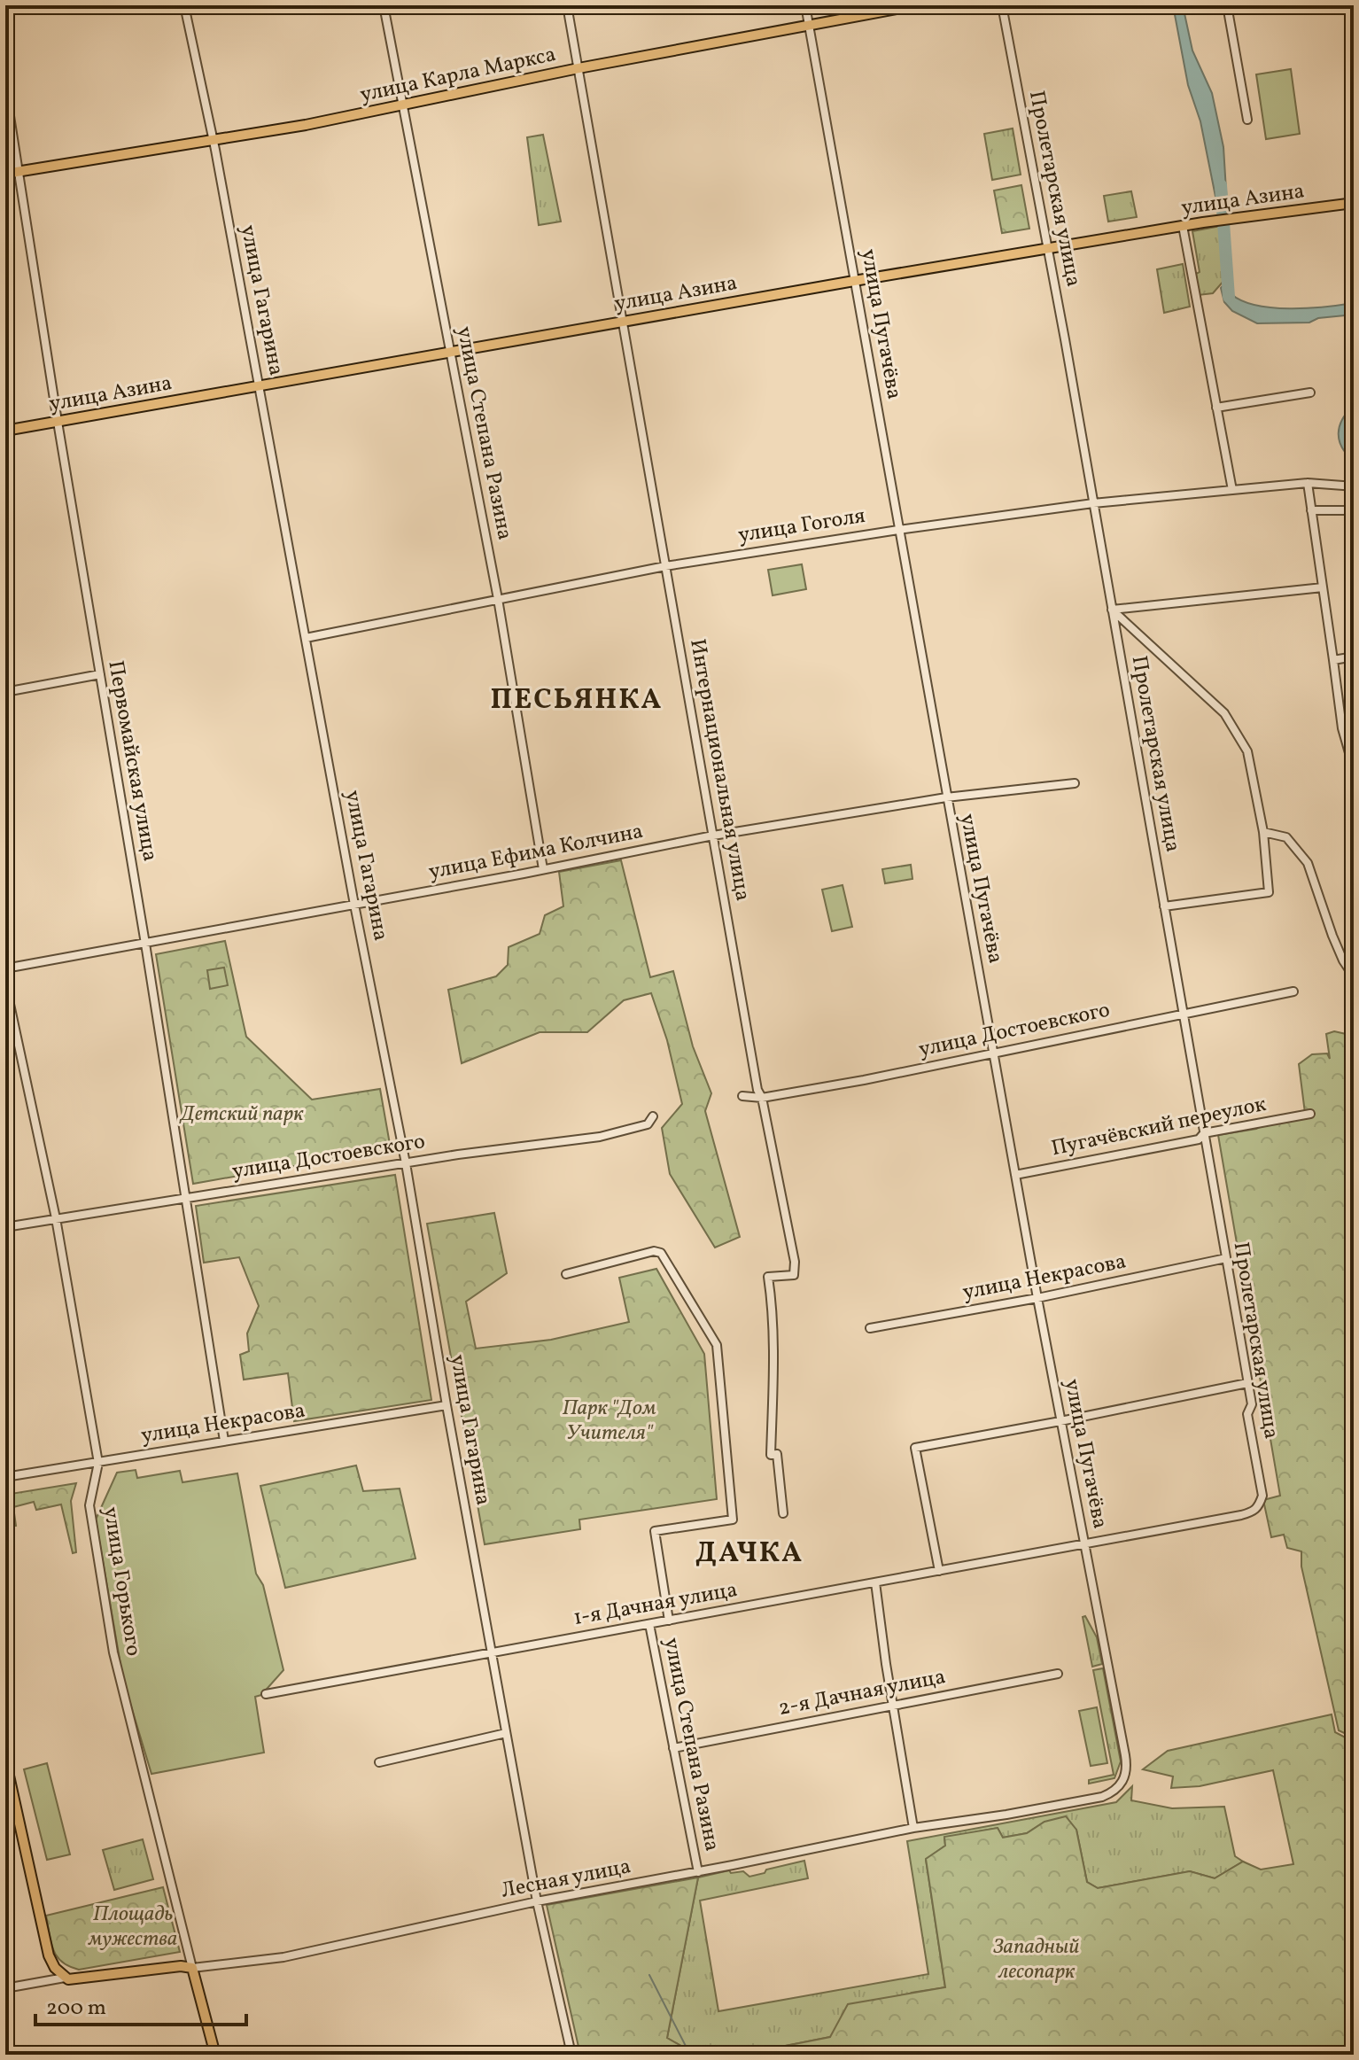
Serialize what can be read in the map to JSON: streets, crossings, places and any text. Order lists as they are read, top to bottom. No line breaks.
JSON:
{"streets":{"main road":["улица Карла Маркса","улица Азина","улица Горького","Лесная улица"],"street":["Пролетарская улица","улица Гагарина","улица Пугачёва","улица Степана Разина","улица Гоголя","Первомайская улица","Интернациональная улица","улица Ефима Колчина","улица Достоевского","Пугачёвский переулок","улица Некрасова","1-я Дачная улица","2-я Дачная улица"]},"crossings":[["улица Карла Маркса","улица Гагарина"],["улица Карла Маркса","улица Пугачёва"],["улица Карла Маркса","улица Степана Разина"],["улица Карла Маркса","Первомайская улица"],["улица Карла Маркса","Интернациональная улица"],["Пролетарская улица","улица Азина"],["Пролетарская улица","улица Гоголя"],["Пролетарская улица","улица Достоевского"],["Пролетарская улица","Пугачёвский переулок"],["Пролетарская улица","улица Некрасова"],["Пролетарская улица","1-я Дачная улица"],["улица Азина","улица Гагарина"],["улица Азина","улица Пугачёва"],["улица Азина","улица Степана Разина"],["улица Азина","Первомайская улица"],["улица Азина","Интернациональная улица"],["улица Гагарина","улица Гоголя"],["улица Гагарина","улица Ефима Колчина"],["улица Гагарина","улица Достоевского"],["улица Гагарина","улица Некрасова"],["улица Гагарина","1-я Дачная улица"],["улица Гагарина","Лесная улица"],["улица Пугачёва","улица Гоголя"],["улица Пугачёва","улица Ефима Колчина"],["улица Пугачёва","улица Достоевского"],["улица Пугачёва","Пугачёвский переулок"],["улица Пугачёва","улица Некрасова"],["улица Пугачёва","1-я Дачная улица"],["улица Пугачёва","Лесная улица"],["улица Степана Разина","улица Гоголя"],["улица Степана Разина","улица Ефима Колчина"],["улица Степана Разина","1-я Дачная улица"],["улица Степана Разина","2-я Дачная улица"],["улица Степана Разина","Лесная улица"],["улица Гоголя","Интернациональная улица"],["Первомайская улица","улица Ефима Колчина"],["Первомайская улица","улица Достоевского"],["Первомайская улица","улица Некрасова"],["Интернациональная улица","улица Ефима Колчина"],["Интернациональная улица","улица Достоевского"],["улица Достоевского","улица Горького"],["улица Некрасова","улица Горького"],["улица Горького","Лесная улица"]],"districts":["ПЕСЬЯНКА","ДАЧКА"],"parks":["Детский парк","Парк \"Дом Учителя\"","Площадь мужества","Западный лесопарк"],"scale_bar":"200 m"}
